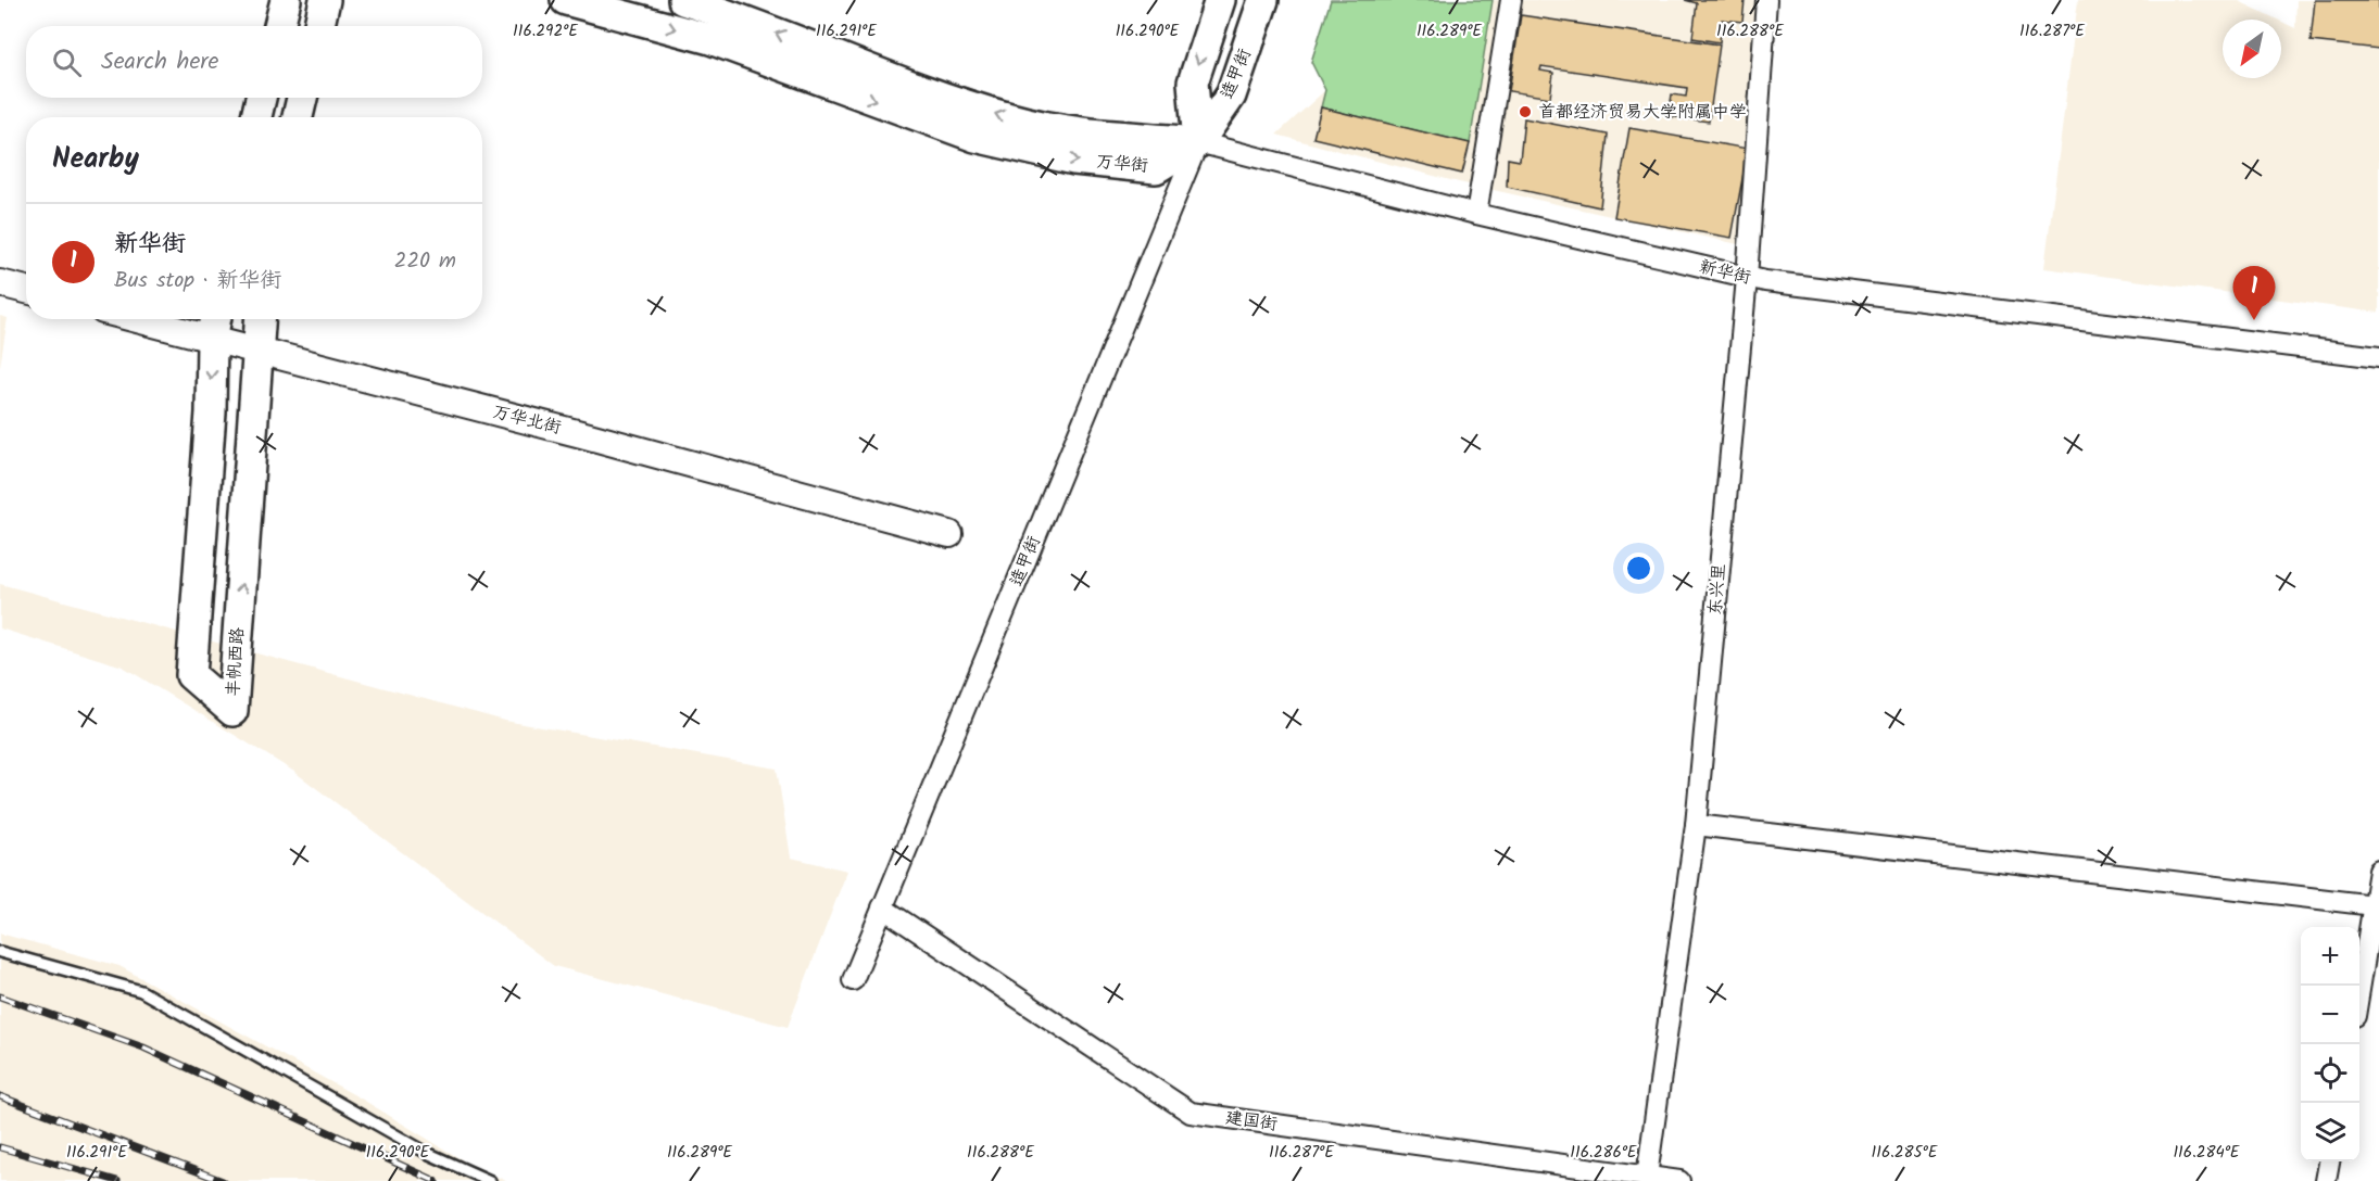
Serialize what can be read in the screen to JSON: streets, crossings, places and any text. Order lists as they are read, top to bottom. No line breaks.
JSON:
{"streets":{"main road":["造甲街","万华街","丰帆西路"],"street":["新华街","万华北街","东兴里","建国街"]},"crossings":[["造甲街","万华街"],["造甲街","新华街"],["造甲街","建国街"],["万华街","新华街"],["新华街","东兴里"],["万华北街","丰帆西路"],["东兴里","建国街"]],"places":["首都经济贸易大学附属中学"],"north":"bottom left","page":{"search":"Search here","heading":"Nearby","list":[{"mark":"1","name":"新华街","note":"Bus stop · 新华街","value":"220 m"}],"pins":"1","map_buttons":["+","−"]},"coordinates":["116.289°E","116.292°E","116.291°E","116.290°E","116.288°E","116.287°E","116.286°E","116.285°E","116.284°E"]}
